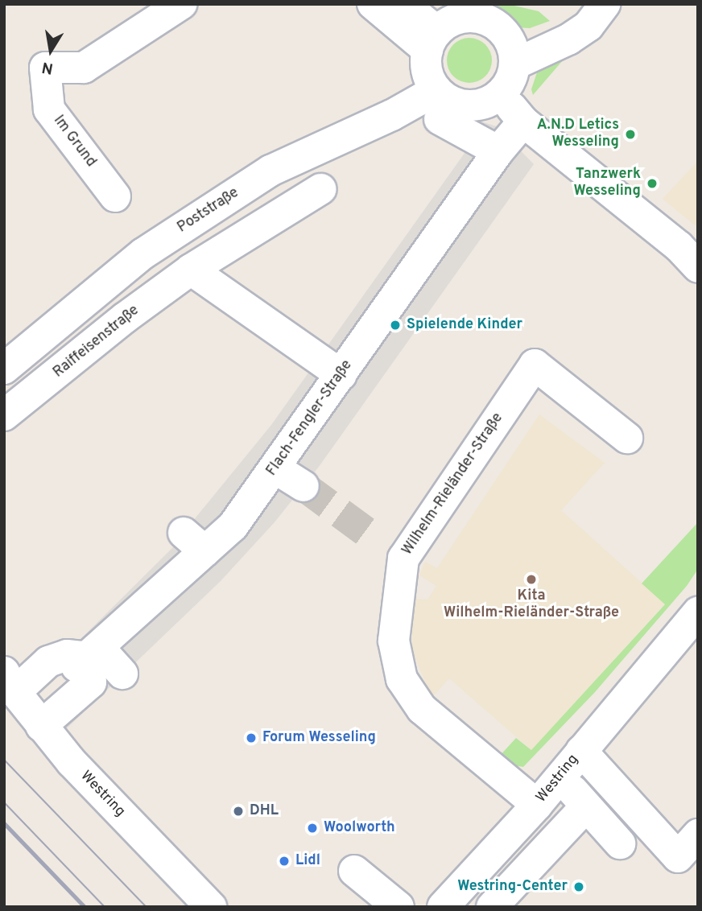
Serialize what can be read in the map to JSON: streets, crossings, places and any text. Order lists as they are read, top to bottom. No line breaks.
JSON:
{"streets":{"street":["Im Grund","Poststraße","Raiffeisenstraße","Flach-Fengler-Straße","Wilhelm-Rieländer-Straße","Westring"]},"crossings":[["Wilhelm-Rieländer-Straße","Westring"]],"places":["A.N.D Letics Wesseling","Tanzwerk Wesseling","Spielende Kinder","Kita Wilhelm-Rieländer-Straße","Forum Wesseling","DHL","Woolworth","Lidl","Westring-Center"],"north":"bottom"}
